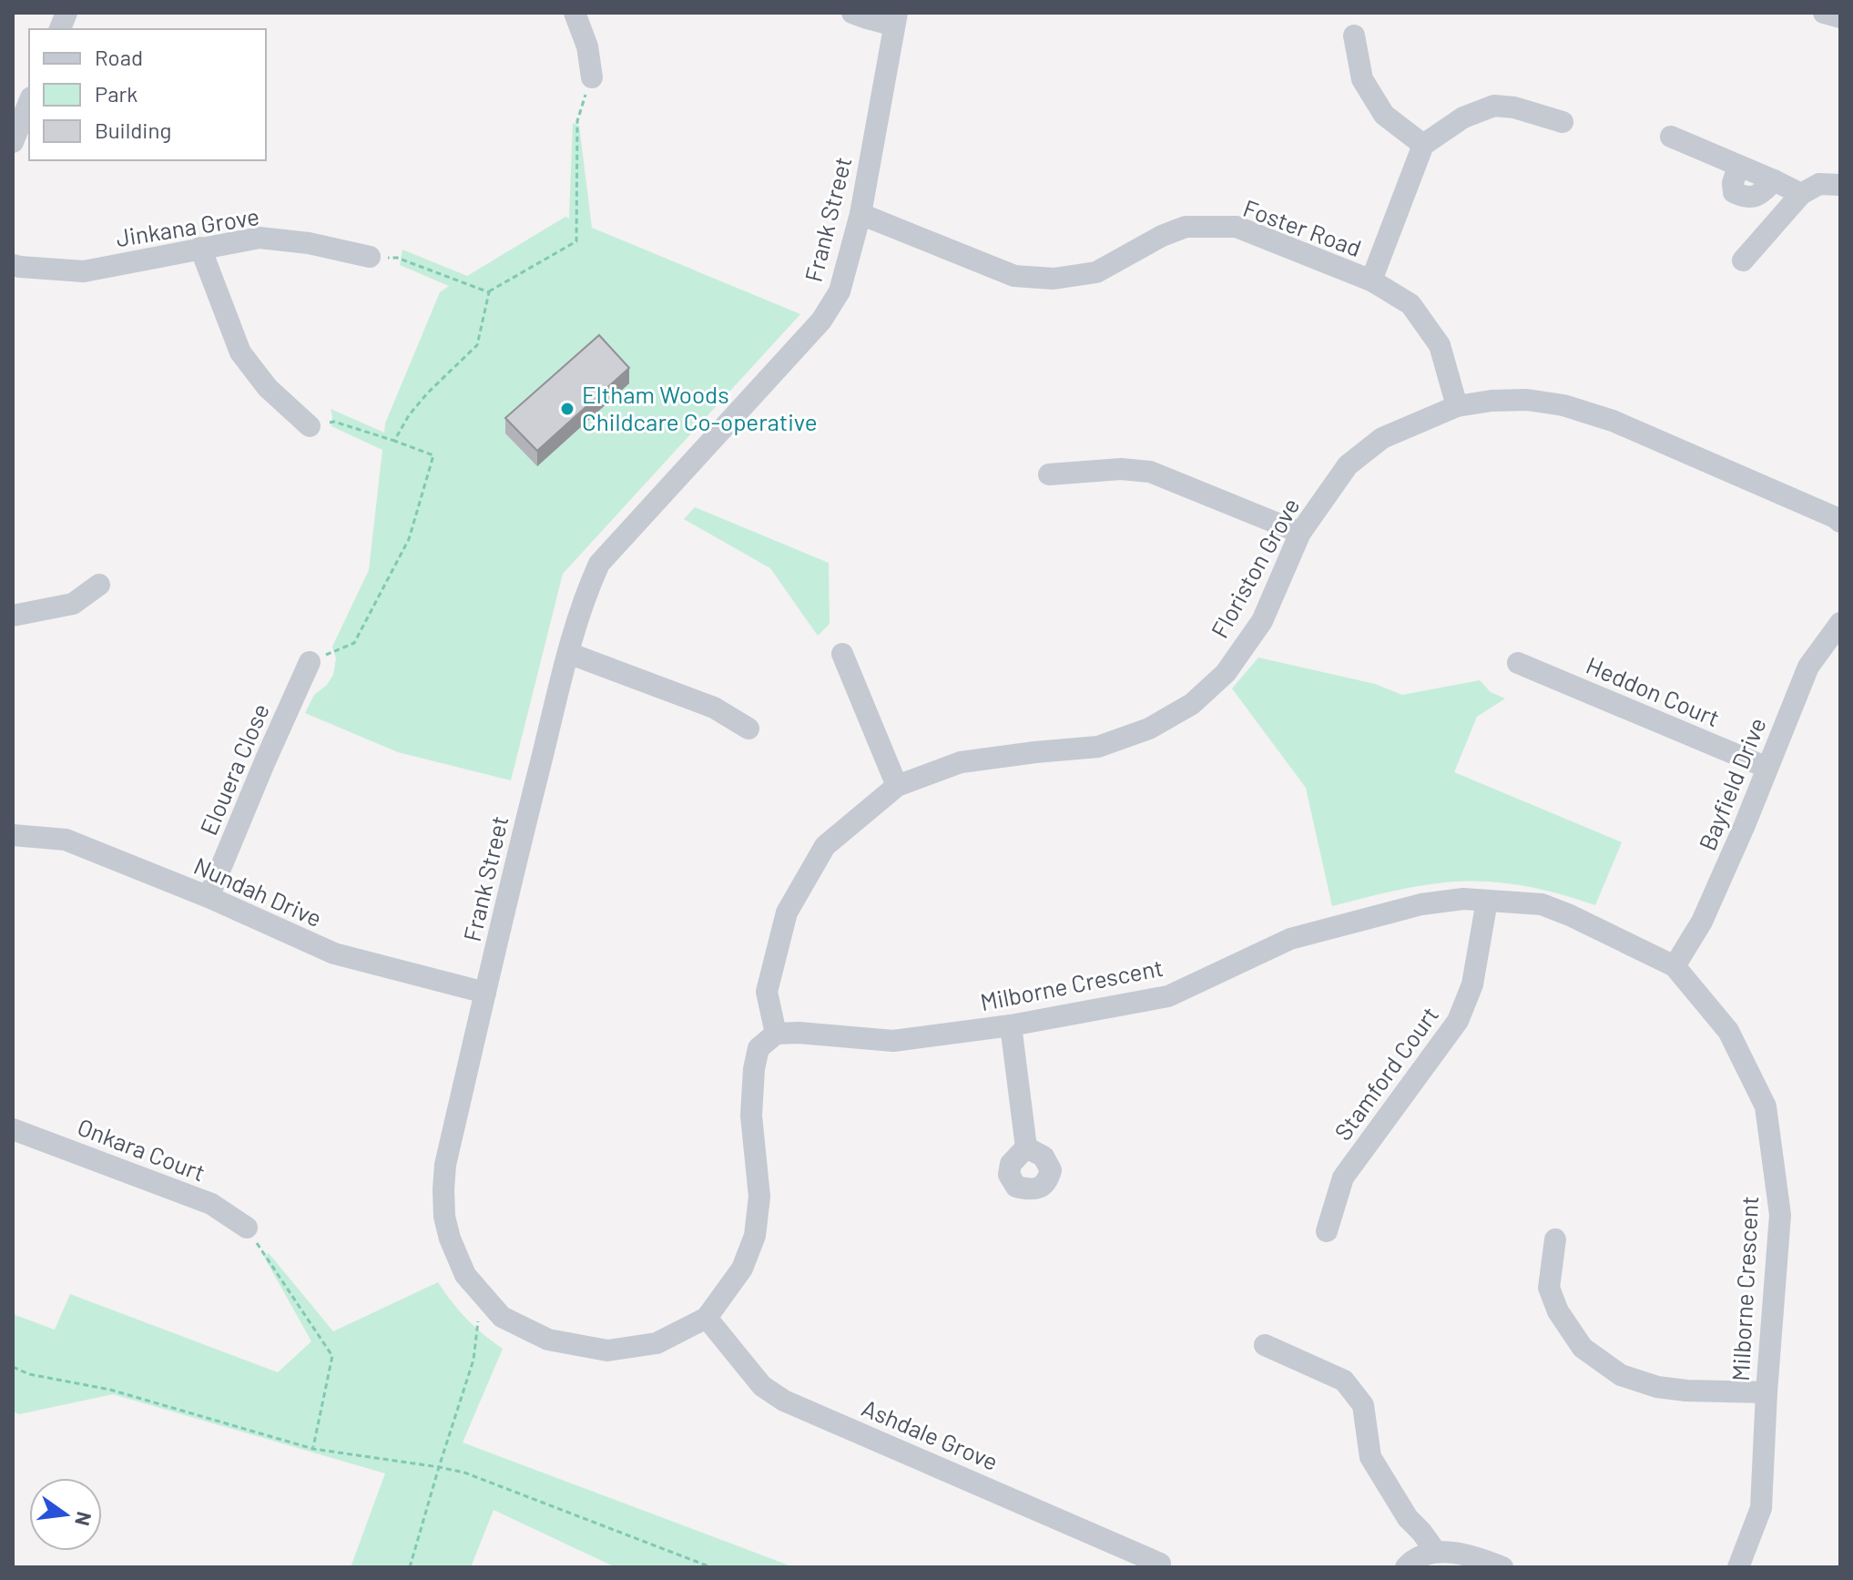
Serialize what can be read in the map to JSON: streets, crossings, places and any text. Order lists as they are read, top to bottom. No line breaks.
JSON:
{"streets":{"street":["Frank Street","Jinkana Grove","Foster Road","Floriston Grove","Heddon Court","Elouera Close","Bayfield Drive","Nundah Drive","Milborne Crescent","Stamford Court","Onkara Court","Ashdale Grove"]},"crossings":[["Frank Street","Foster Road"],["Frank Street","Floriston Grove"],["Frank Street","Nundah Drive"],["Frank Street","Milborne Crescent"],["Frank Street","Ashdale Grove"],["Foster Road","Floriston Grove"],["Floriston Grove","Milborne Crescent"],["Heddon Court","Bayfield Drive"],["Elouera Close","Nundah Drive"],["Bayfield Drive","Milborne Crescent"],["Milborne Crescent","Stamford Court"]],"places":["Eltham Woods Childcare Co-operative"],"legend":["Road","Park","Building"],"north":"right"}
